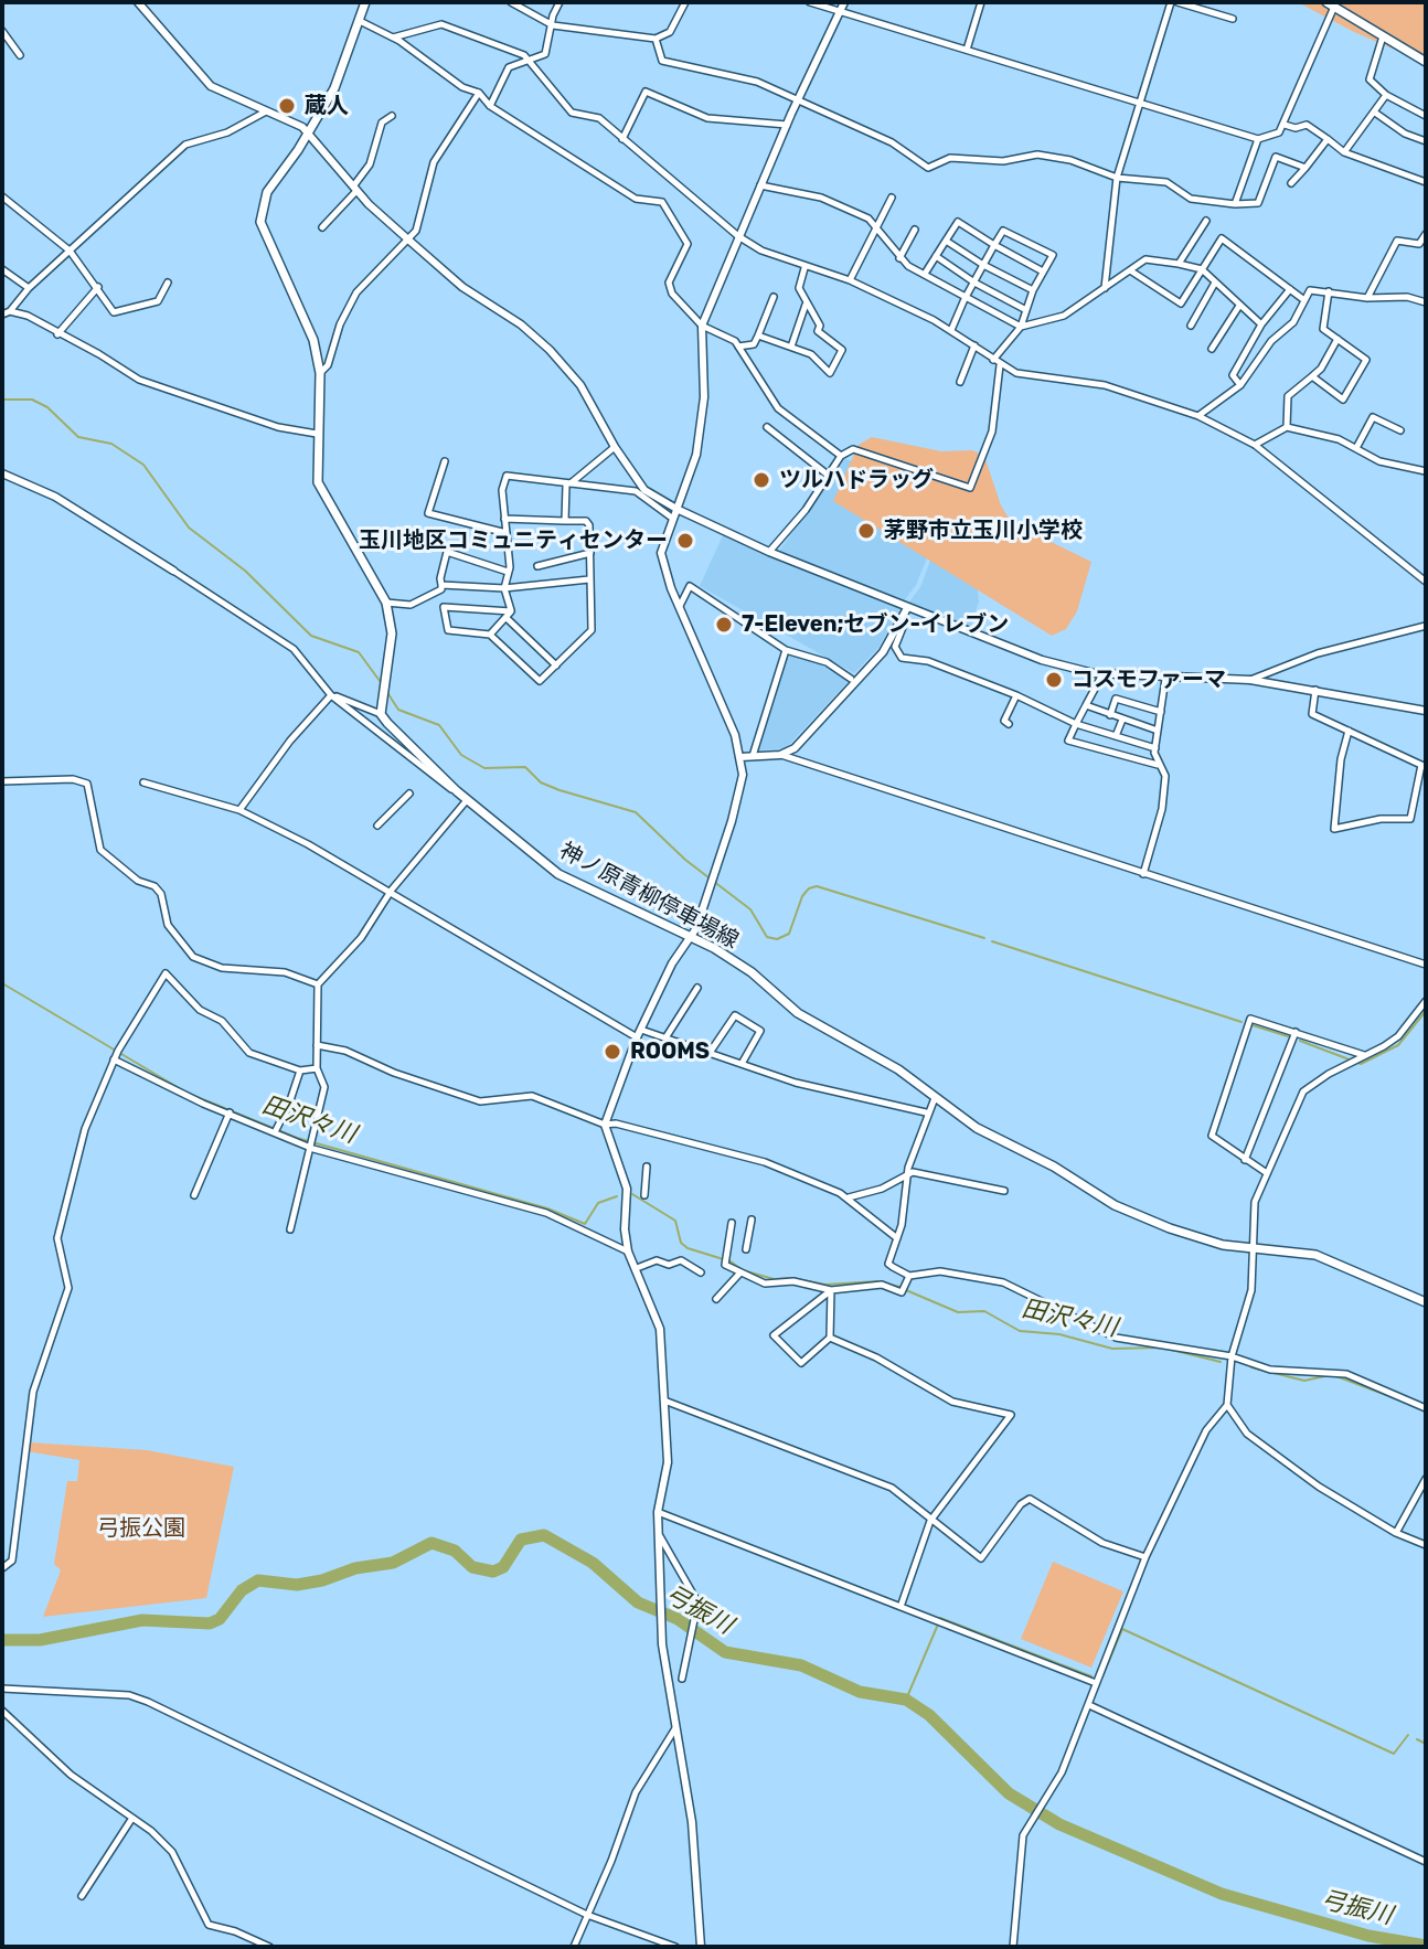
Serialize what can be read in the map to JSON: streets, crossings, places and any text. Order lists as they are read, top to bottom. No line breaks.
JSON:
{"streets":{"main road":["神ノ原青柳停車場線"]},"water":["田沢々川","弓振川"],"parks":["弓振公園"],"places":["蔵人","ツルハドラッグ","茅野市立玉川小学校","玉川地区コミュニティセンター","7-Eleven;セブン-イレブン","コスモファーマ","ROOMS"]}
